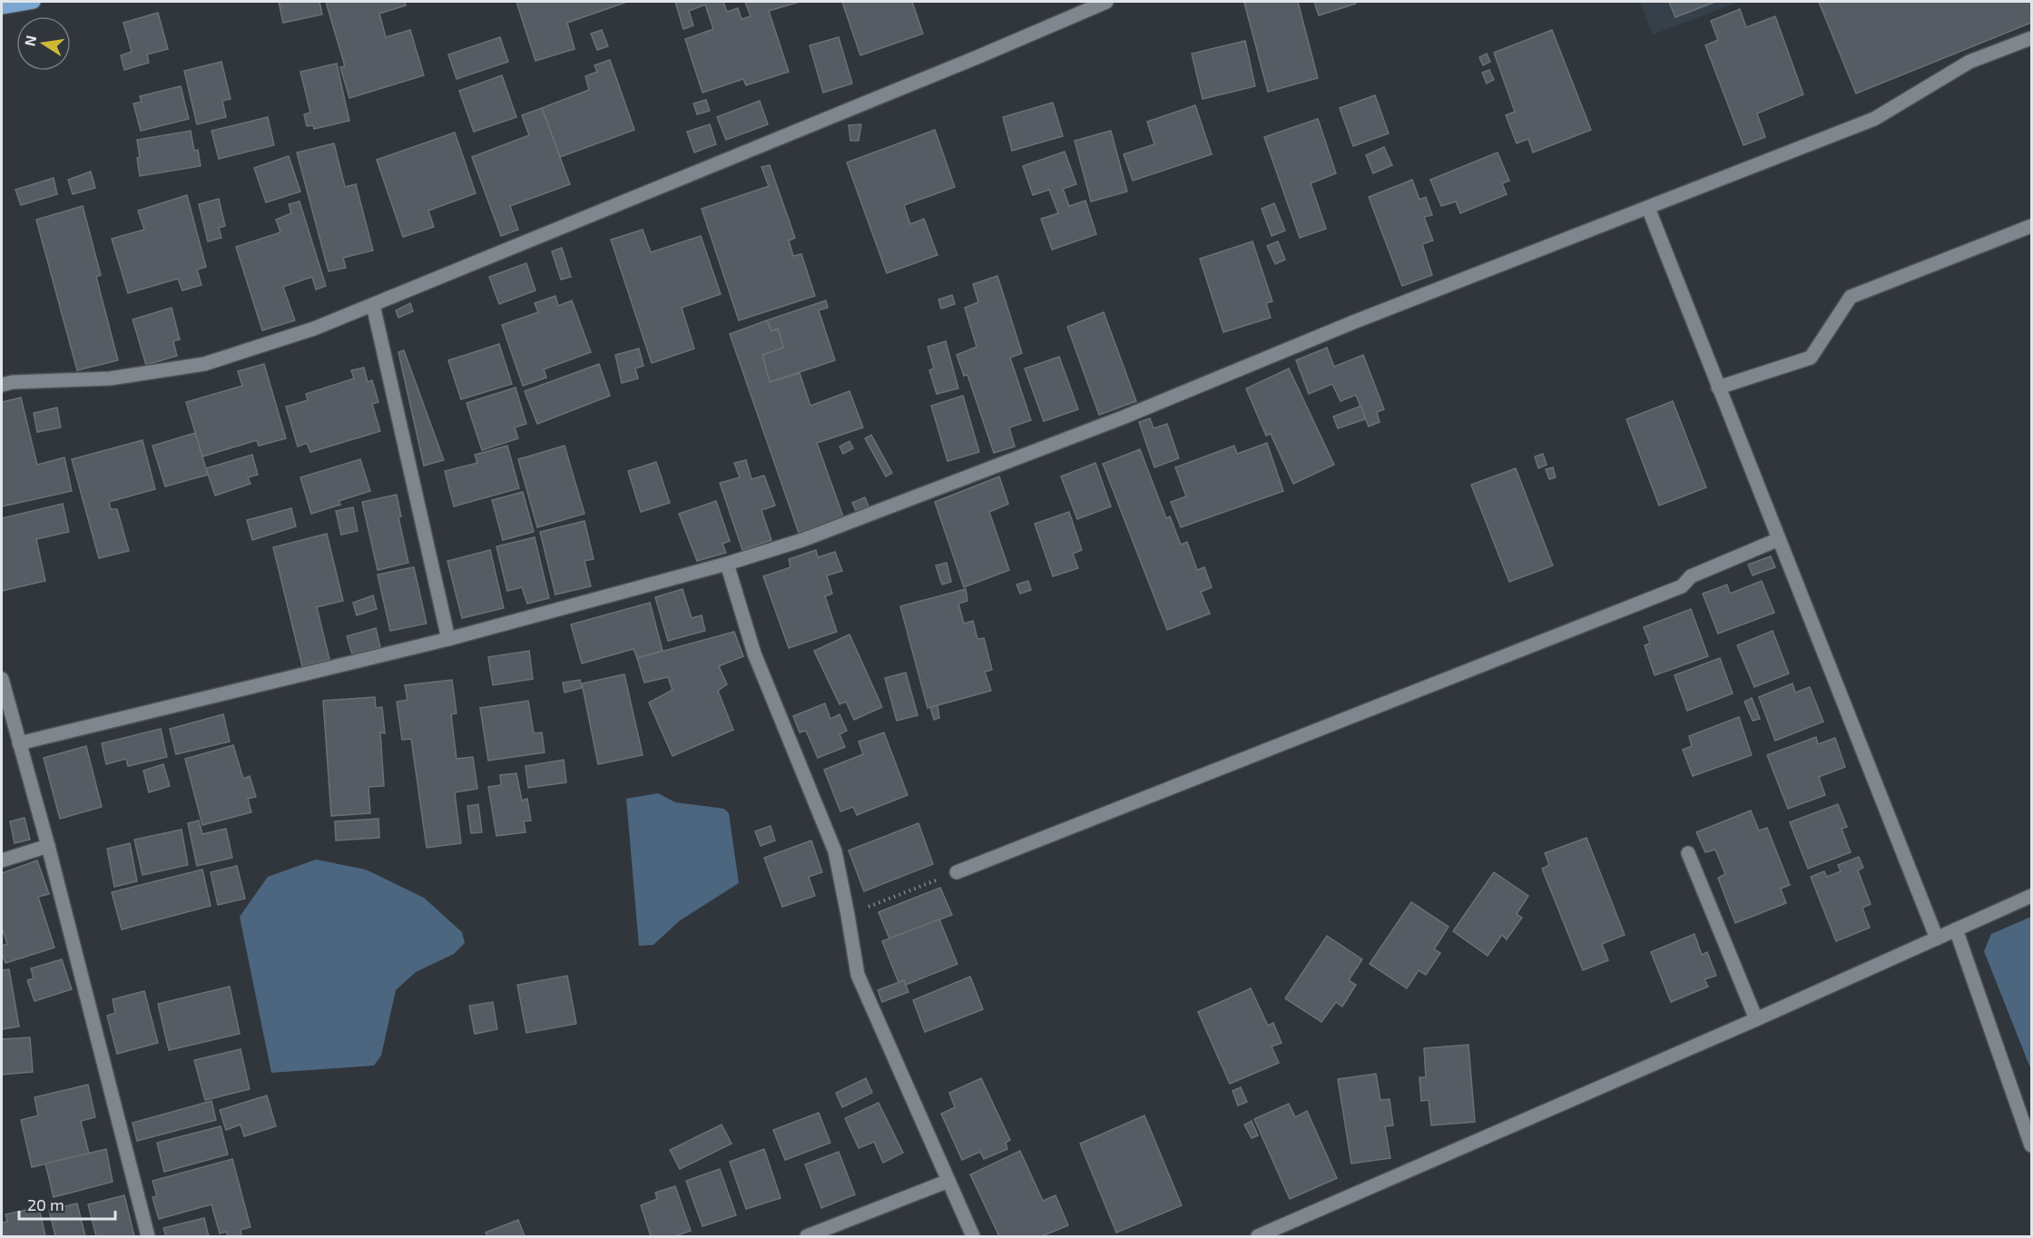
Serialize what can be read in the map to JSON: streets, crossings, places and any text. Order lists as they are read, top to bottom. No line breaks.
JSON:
{"scale_bar":"20 m","north":"left"}
